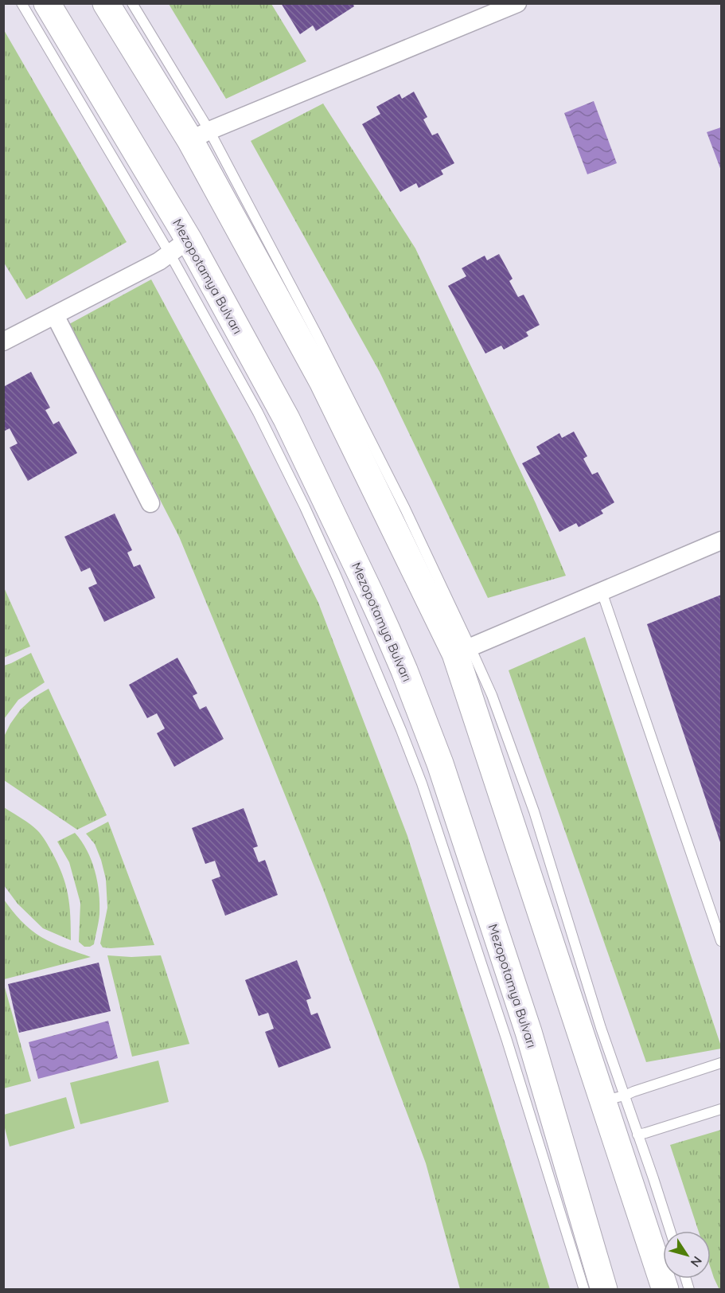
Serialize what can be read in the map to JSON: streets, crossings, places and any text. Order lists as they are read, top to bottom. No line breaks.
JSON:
{"streets":{"main road":["Mezopotamya Bulvarı"]},"north":"bottom right"}
